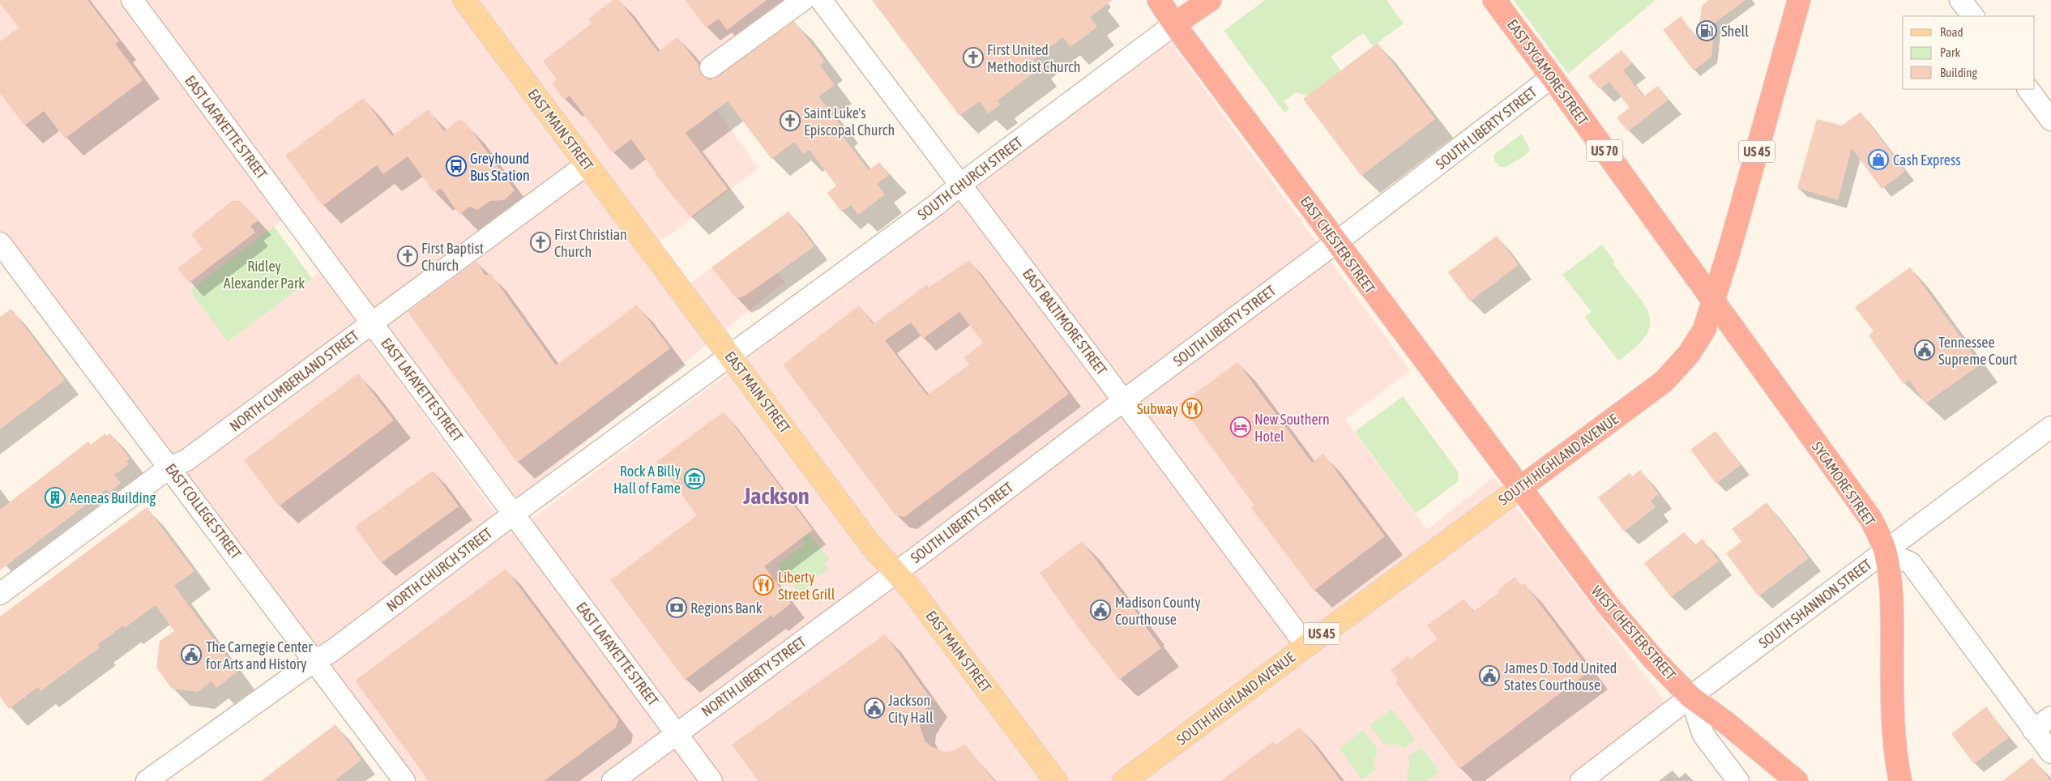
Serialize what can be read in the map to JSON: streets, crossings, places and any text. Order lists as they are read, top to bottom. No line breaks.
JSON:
{"streets":{"highway":["EAST SYCAMORE STREET","US 70","US 45","SOUTH CHURCH STREET","EAST CHESTER STREET","SOUTH HIGHLAND AVENUE","SYCAMORE STREET","WEST CHESTER STREET"],"main road":["EAST MAIN STREET"],"street":["EAST LAFAYETTE STREET","SOUTH LIBERTY STREET","EAST BALTIMORE STREET","NORTH CUMBERLAND STREET","EAST COLLEGE STREET","NORTH CHURCH STREET","SOUTH SHANNON STREET","NORTH LIBERTY STREET"]},"crossings":[["EAST SYCAMORE STREET","SOUTH LIBERTY STREET"],["EAST SYCAMORE STREET","SOUTH HIGHLAND AVENUE"],["EAST SYCAMORE STREET","SYCAMORE STREET"],["EAST LAFAYETTE STREET","NORTH CUMBERLAND STREET"],["EAST LAFAYETTE STREET","NORTH CHURCH STREET"],["EAST LAFAYETTE STREET","NORTH LIBERTY STREET"],["SOUTH LIBERTY STREET","EAST MAIN STREET"],["SOUTH LIBERTY STREET","EAST CHESTER STREET"],["SOUTH LIBERTY STREET","EAST BALTIMORE STREET"],["SOUTH LIBERTY STREET","NORTH LIBERTY STREET"],["EAST MAIN STREET","SOUTH CHURCH STREET"],["EAST MAIN STREET","NORTH CUMBERLAND STREET"],["EAST MAIN STREET","NORTH CHURCH STREET"],["EAST MAIN STREET","NORTH LIBERTY STREET"],["SOUTH CHURCH STREET","EAST CHESTER STREET"],["SOUTH CHURCH STREET","EAST BALTIMORE STREET"],["SOUTH CHURCH STREET","NORTH CHURCH STREET"],["EAST CHESTER STREET","SOUTH HIGHLAND AVENUE"],["EAST CHESTER STREET","WEST CHESTER STREET"],["EAST BALTIMORE STREET","SOUTH HIGHLAND AVENUE"],["NORTH CUMBERLAND STREET","EAST COLLEGE STREET"],["SOUTH HIGHLAND AVENUE","SYCAMORE STREET"],["SOUTH HIGHLAND AVENUE","WEST CHESTER STREET"],["SYCAMORE STREET","SOUTH SHANNON STREET"],["EAST COLLEGE STREET","NORTH CHURCH STREET"],["SOUTH SHANNON STREET","WEST CHESTER STREET"]],"districts":["Jackson"],"parks":["Ridley Alexander Park"],"places":{"fuel station":["Shell"],"church":["First United Methodist Church","Saint Luke's Episcopal Church","First Christian Church","First Baptist Church"],"shop":["Cash Express"],"bus stop":["Greyhound Bus Station"],"public building":["Tennessee Supreme Court","Madison County Courthouse","The Carnegie Center for Arts and History","James D. Todd United States Courthouse","Jackson City Hall"],"restaurant":["Subway","Liberty Street Grill"],"hotel":["New Southern Hotel"],"museum":["Rock A Billy Hall of Fame"],"building":["Aeneas Building"],"bank":["Regions Bank"]},"legend":["Road","Park","Building"]}
